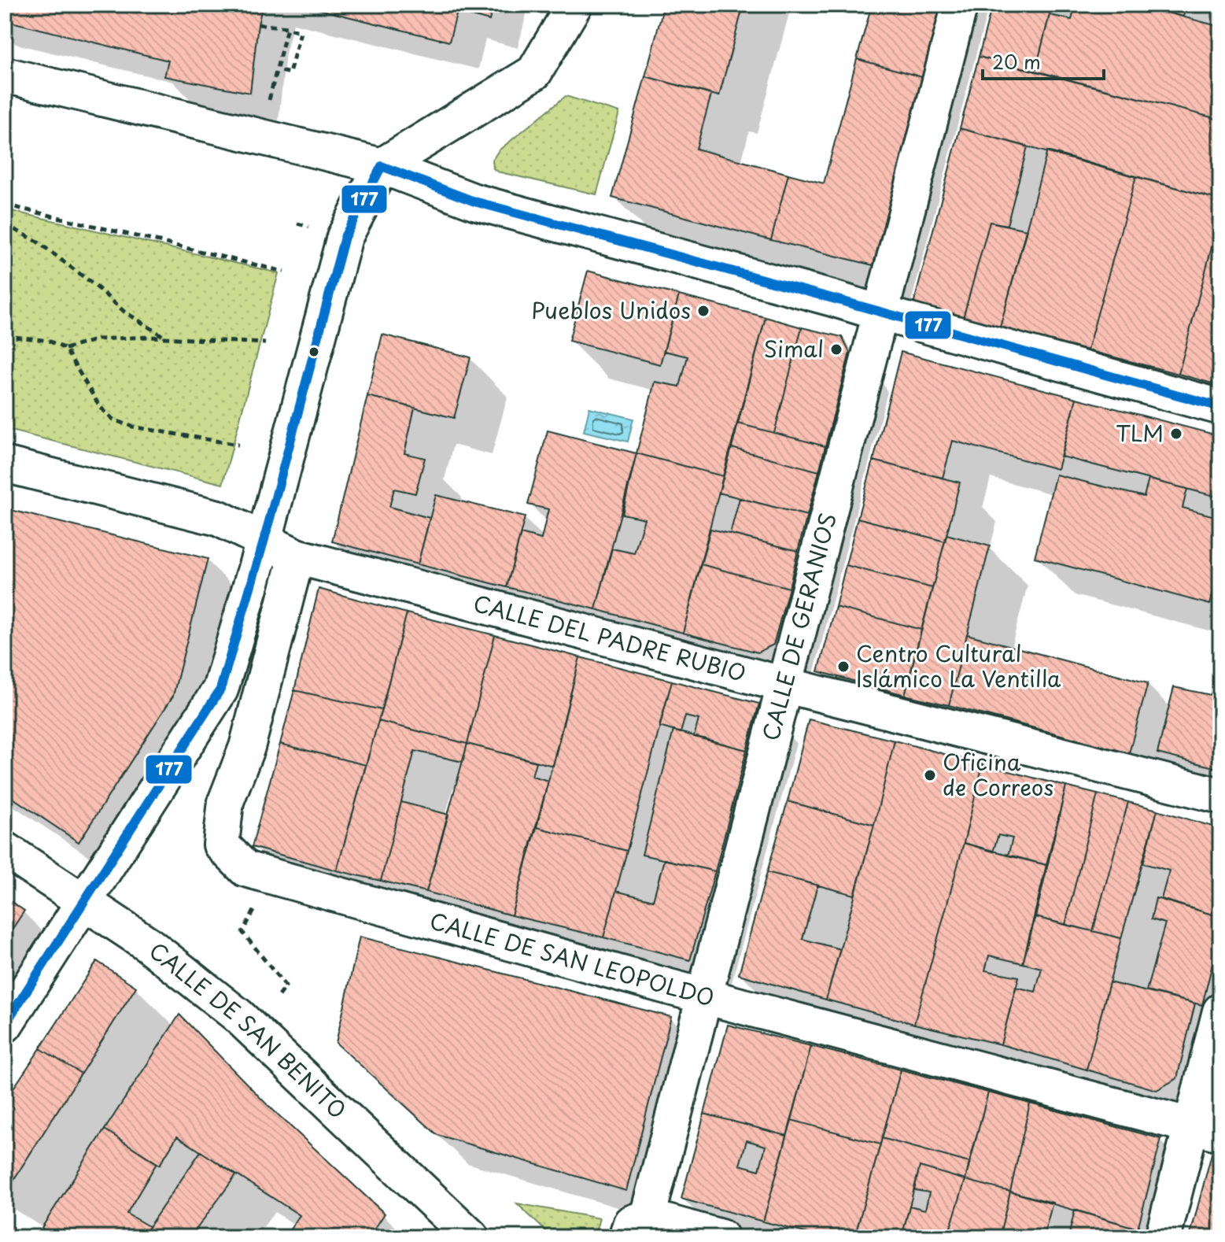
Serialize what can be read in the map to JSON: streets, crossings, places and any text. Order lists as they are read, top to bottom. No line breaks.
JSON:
{"streets":{"street":["CALLE DE GERANIOS","CALLE DEL PADRE RUBIO","CALLE DE SAN LEOPOLDO","CALLE DE SAN BENITO"]},"crossings":[["CALLE DE GERANIOS","CALLE DEL PADRE RUBIO"],["CALLE DE GERANIOS","CALLE DE SAN LEOPOLDO"],["CALLE DEL PADRE RUBIO","CALLE DE SAN LEOPOLDO"]],"places":["Pueblos Unidos","Simal","TLM","Centro Cultural Islámico La Ventilla","Oficina de Correos"],"lines":["transit line 177"],"scale_bar":"20 m"}
